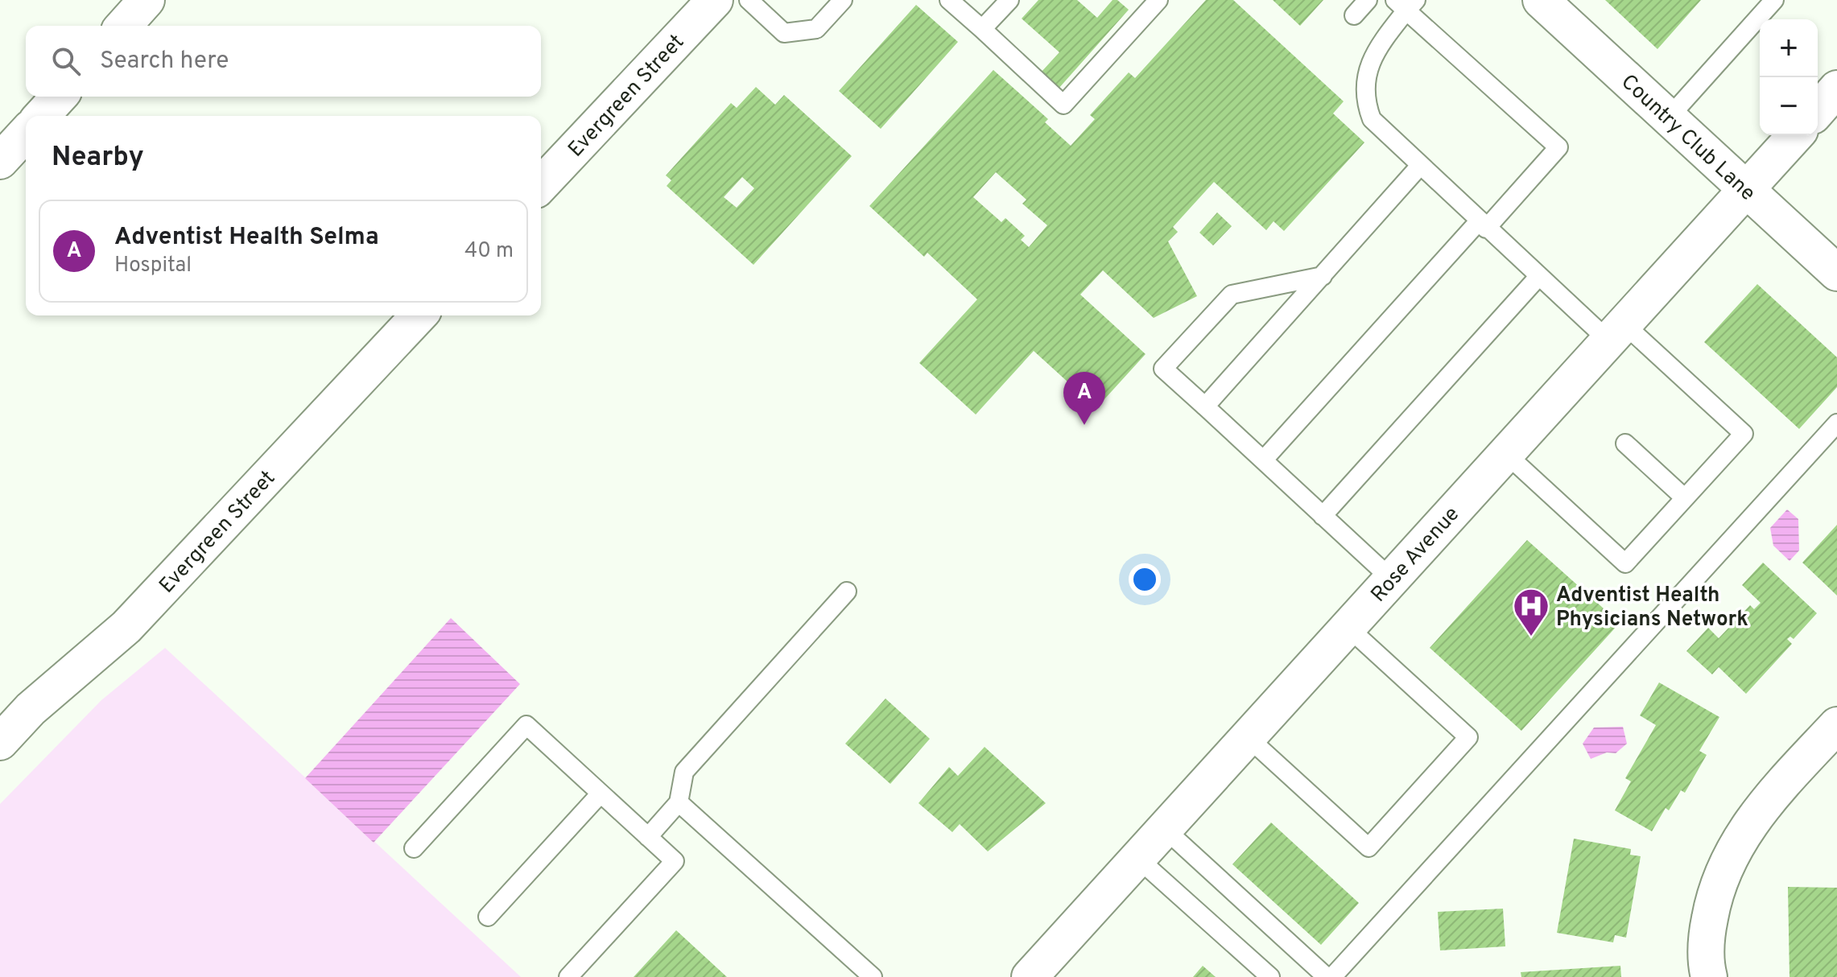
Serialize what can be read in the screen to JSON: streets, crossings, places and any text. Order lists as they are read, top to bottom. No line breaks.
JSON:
{"streets":{"street":["Evergreen Street","Country Club Lane","Rose Avenue"]},"crossings":[["Country Club Lane","Rose Avenue"]],"places":{"hospital":["Adventist Health Physicians Network"]},"page":{"map_buttons":["+","−"],"search":"Search here","heading":"Nearby","list":[{"mark":"A","name":"Adventist Health Selma","note":"Hospital","value":"40 m"}],"pins":"A"}}
